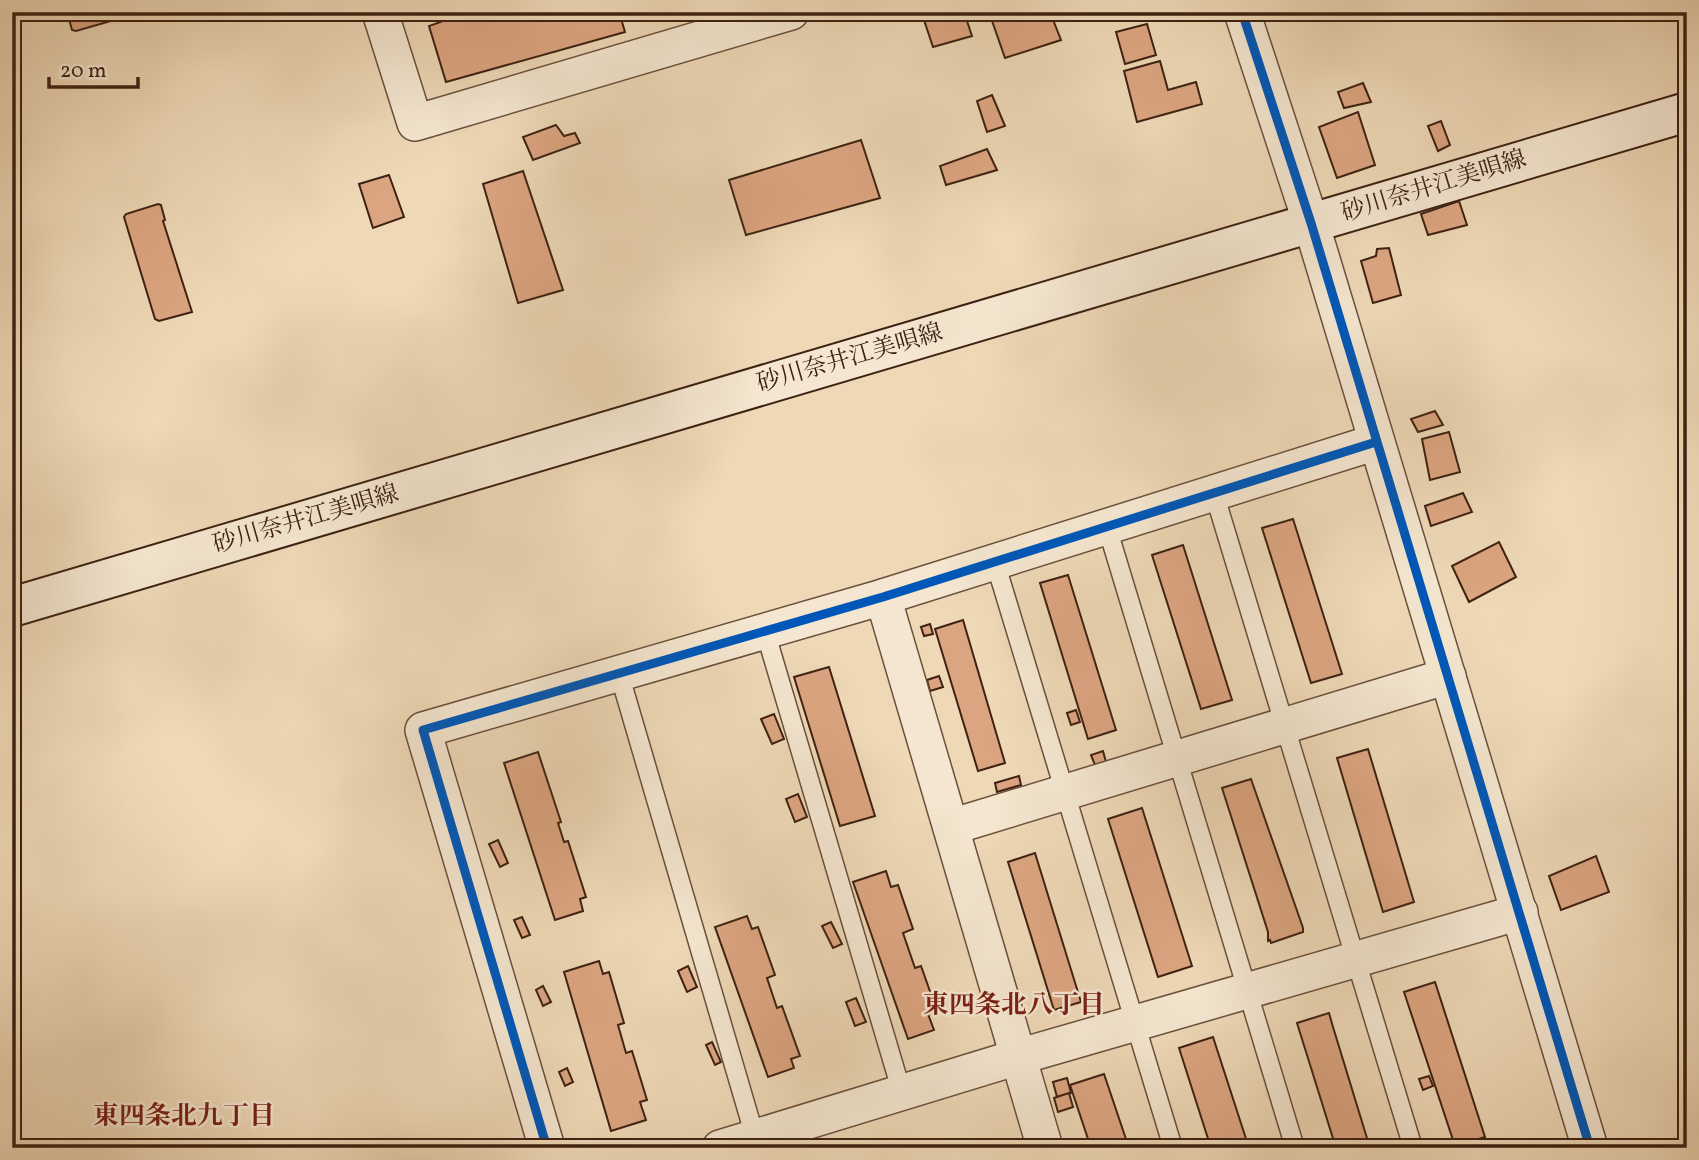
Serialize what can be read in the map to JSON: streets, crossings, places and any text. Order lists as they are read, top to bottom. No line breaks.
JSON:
{"streets":{"main road":["砂川奈井江美唄線"]},"districts":["東四条北八丁目","東四条北九丁目"],"scale_bar":"20 m"}
